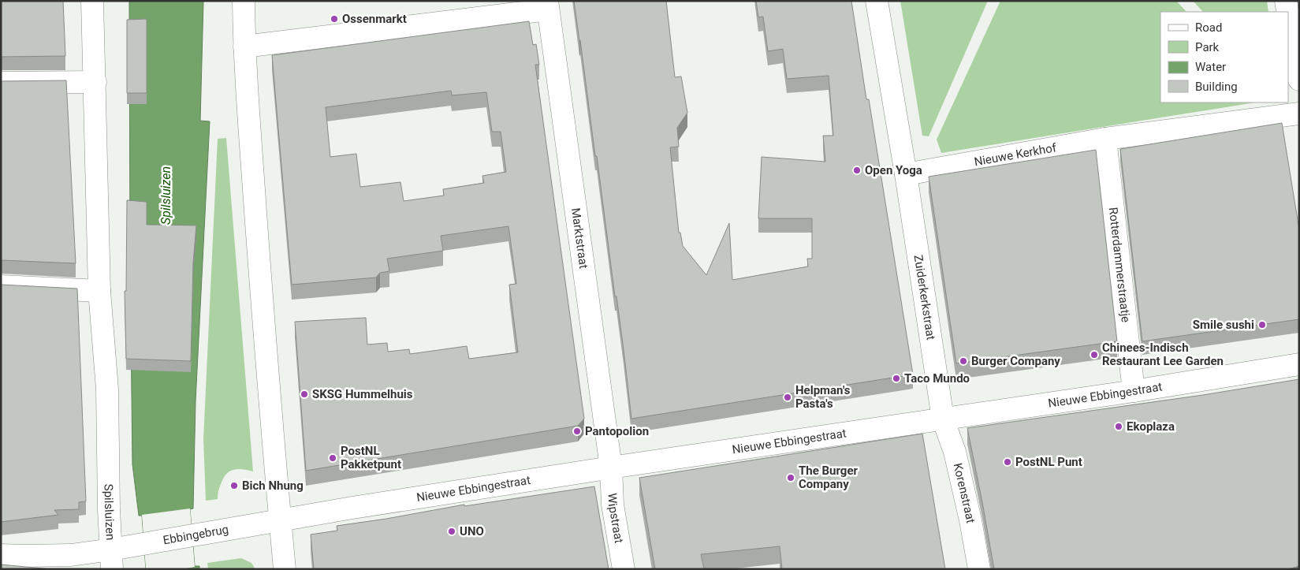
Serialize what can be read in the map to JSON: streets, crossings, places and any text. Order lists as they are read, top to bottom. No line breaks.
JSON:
{"streets":{"street":["Nieuwe Kerkhof","Marktstraat","Rotterdammerstraatje","Zuiderkerkstraat","Nieuwe Ebbingestraat","Korenstraat","Spilsluizen","Wipstraat","Ebbingebrug"]},"crossings":[["Nieuwe Kerkhof","Rotterdammerstraatje"],["Nieuwe Kerkhof","Zuiderkerkstraat"],["Marktstraat","Nieuwe Ebbingestraat"],["Marktstraat","Wipstraat"],["Rotterdammerstraatje","Nieuwe Ebbingestraat"],["Zuiderkerkstraat","Nieuwe Ebbingestraat"],["Zuiderkerkstraat","Korenstraat"],["Nieuwe Ebbingestraat","Korenstraat"],["Nieuwe Ebbingestraat","Wipstraat"],["Nieuwe Ebbingestraat","Ebbingebrug"],["Spilsluizen","Ebbingebrug"]],"water":["Spilsluizen"],"places":["Ossenmarkt","Open Yoga","Smile sushi","Chinees-Indisch Restaurant Lee Garden","Burger Company","Taco Mundo","SKSG Hummelhuis","Helpman's Pasta's","Ekoplaza","Pantopolion","PostNL Pakketpunt","PostNL Punt","The Burger Company","Bich Nhung","UNO"],"legend":["Road","Park","Water","Building"]}
